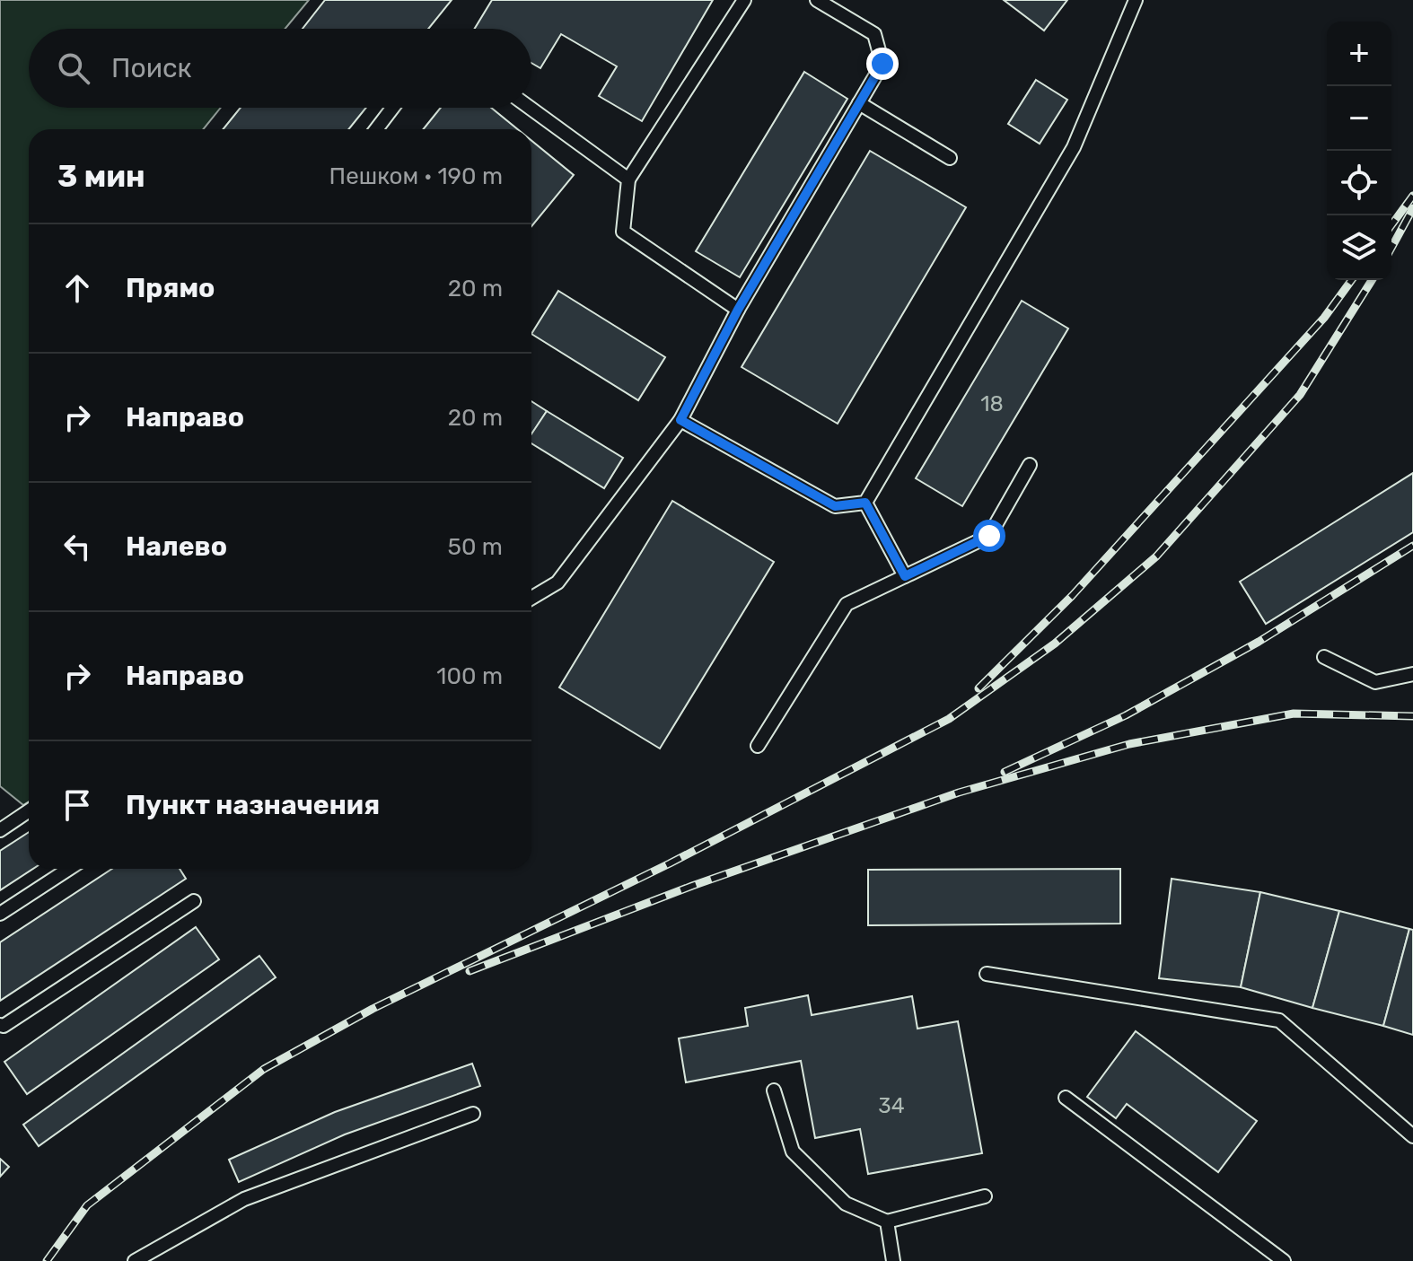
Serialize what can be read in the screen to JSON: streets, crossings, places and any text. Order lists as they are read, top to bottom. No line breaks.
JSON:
{"house_numbers":["18","34"],"page":{"map_buttons":["+","−"],"search":"Поиск","heading":["3 мин","Пешком · 190 m"],"list":[["Прямо","20 m"],["Направо","20 m"],["Налево","50 m"],["Направо","100 m"],"Пункт назначения"]}}
